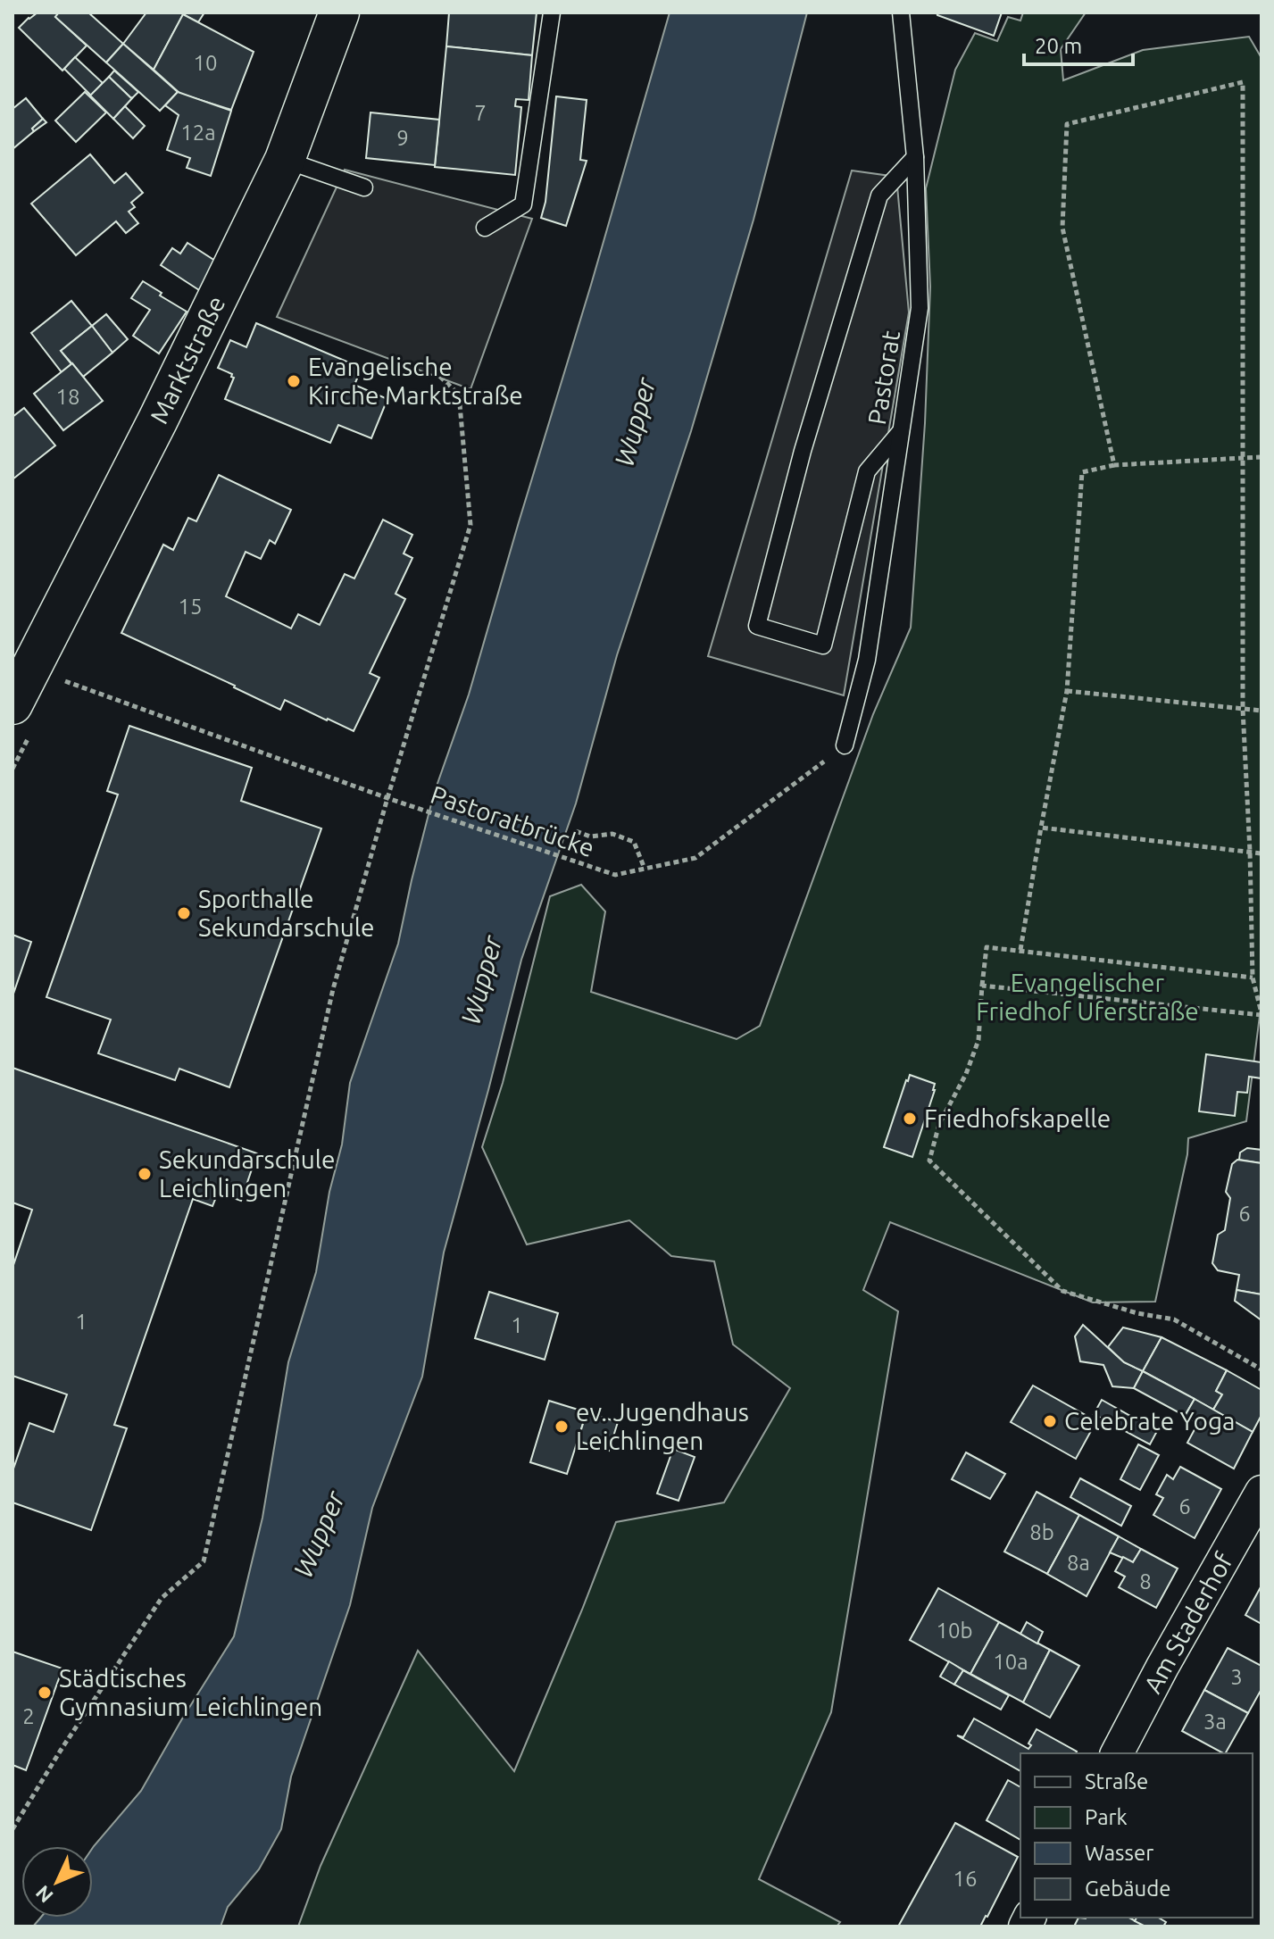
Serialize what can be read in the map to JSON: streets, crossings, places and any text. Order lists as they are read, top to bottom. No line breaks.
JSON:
{"streets":{"main road":["Marktstraße"],"street":["Am Staderhof"],"lane":["Pastorat"],"path":["Pastoratbrücke"]},"crossings":[["Marktstraße","Pastoratbrücke"]],"water":["Wupper"],"parks":["Evangelischer Friedhof Uferstraße"],"places":["Evangelische Kirche Marktstraße","Sporthalle Sekundarschule","Friedhofskapelle","Sekundarschule Leichlingen","Celebrate Yoga","ev. Jugendhaus Leichlingen","Städtisches Gymnasium Leichlingen"],"house_numbers":["10","7","12a","9","18","15","6","1","1","6","8b","8a","8","10b","10a","3","2","3a","16"],"legend":["Straße","Park","Wasser","Gebäude"],"scale_bar":"20 m","north":"bottom left"}
